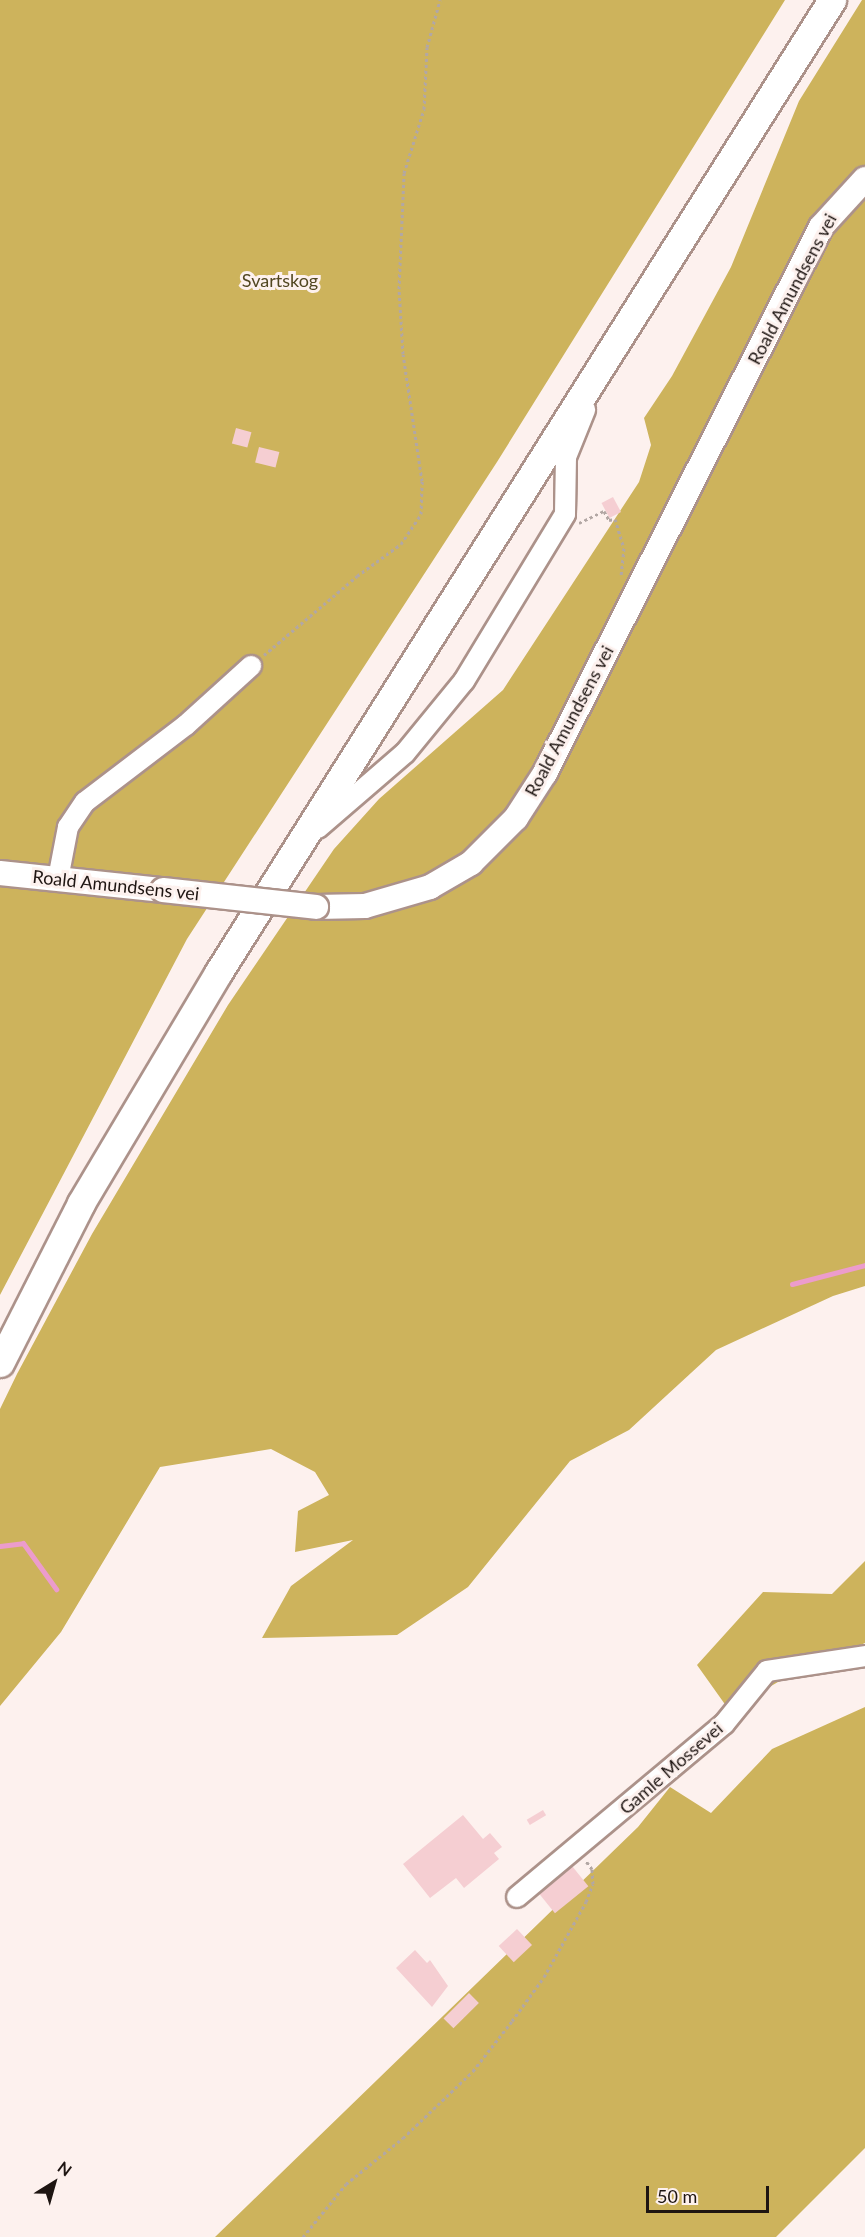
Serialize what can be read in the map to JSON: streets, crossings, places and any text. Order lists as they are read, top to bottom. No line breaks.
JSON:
{"streets":{"main road":["Roald Amundsens vei"],"street":["Gamle Mossevei"]},"parks":["Svartskog"],"scale_bar":"50 m","north":"top right"}
